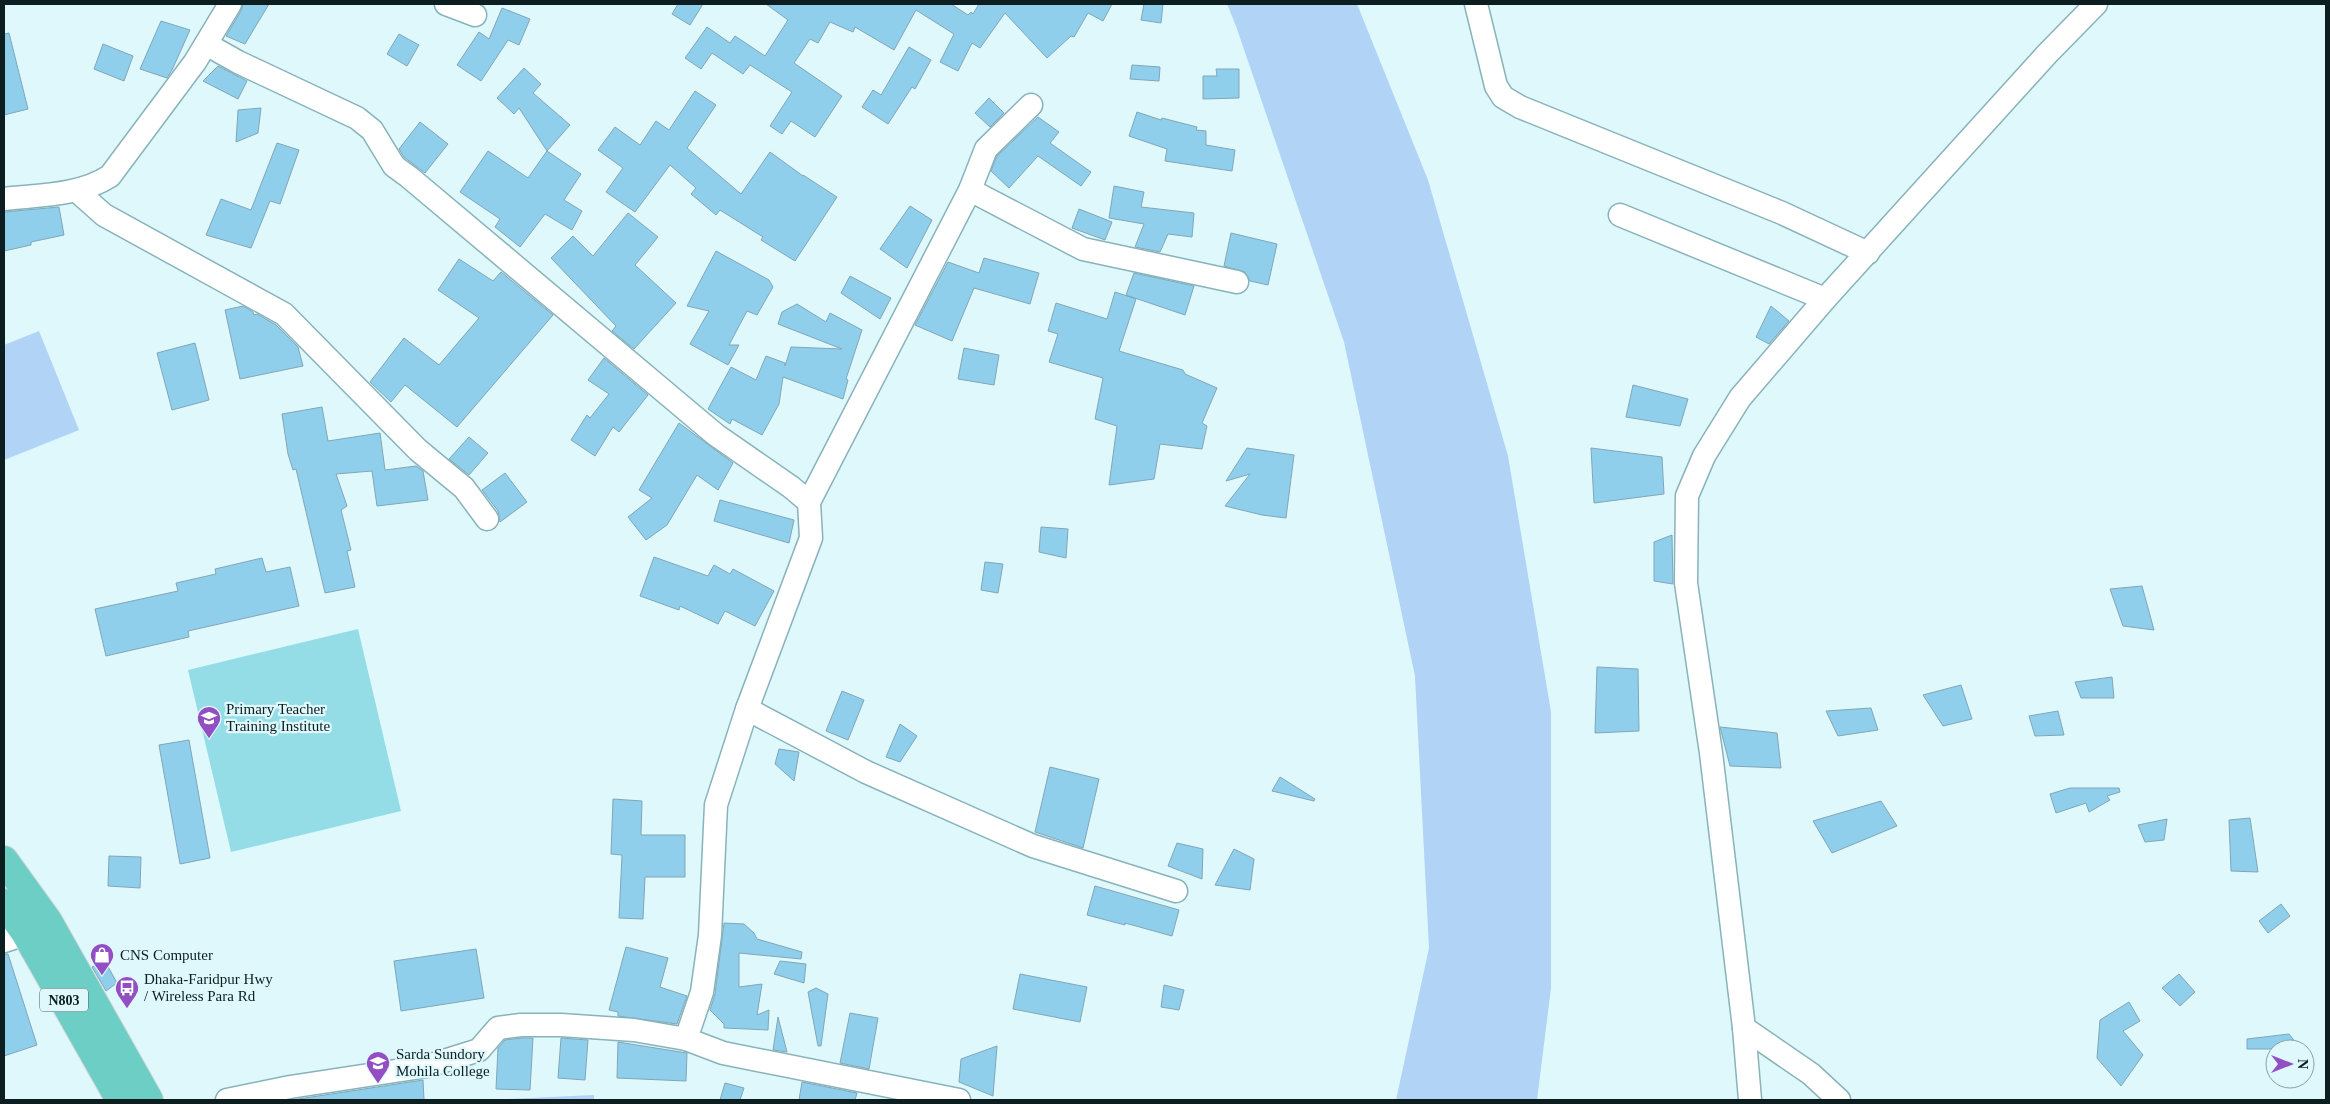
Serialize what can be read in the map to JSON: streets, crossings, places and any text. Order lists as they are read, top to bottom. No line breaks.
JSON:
{"streets":{"highway":["N803"]},"places":{"school or university":["Primary Teacher Training Institute","Sarda Sundory Mohila College"],"shop":["CNS Computer"],"bus stop":["Dhaka-Faridpur Hwy / Wireless Para Rd"]},"north":"right"}
